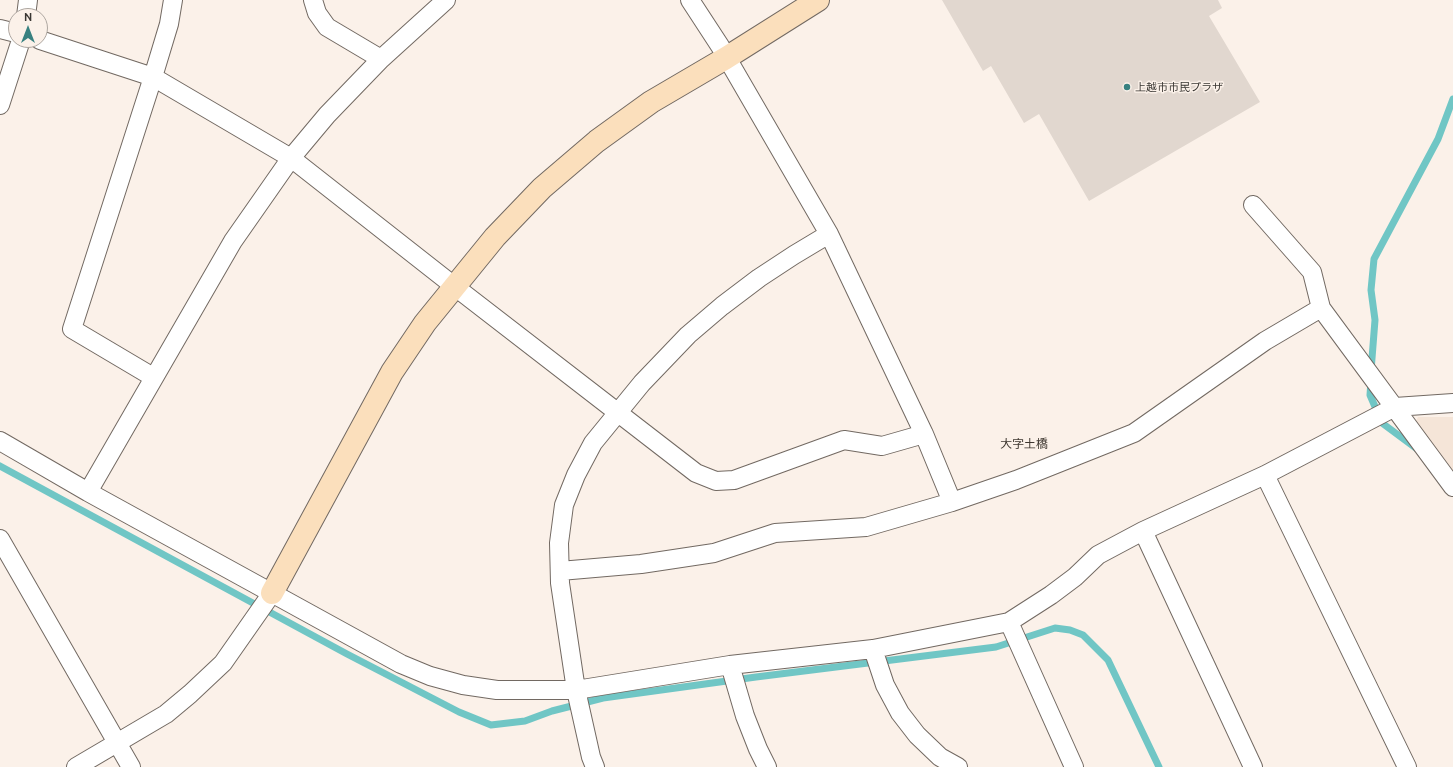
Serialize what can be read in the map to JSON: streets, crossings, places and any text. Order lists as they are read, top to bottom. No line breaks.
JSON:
{"districts":["大字土橋"],"places":["上越市市民プラザ"],"north":"top"}
